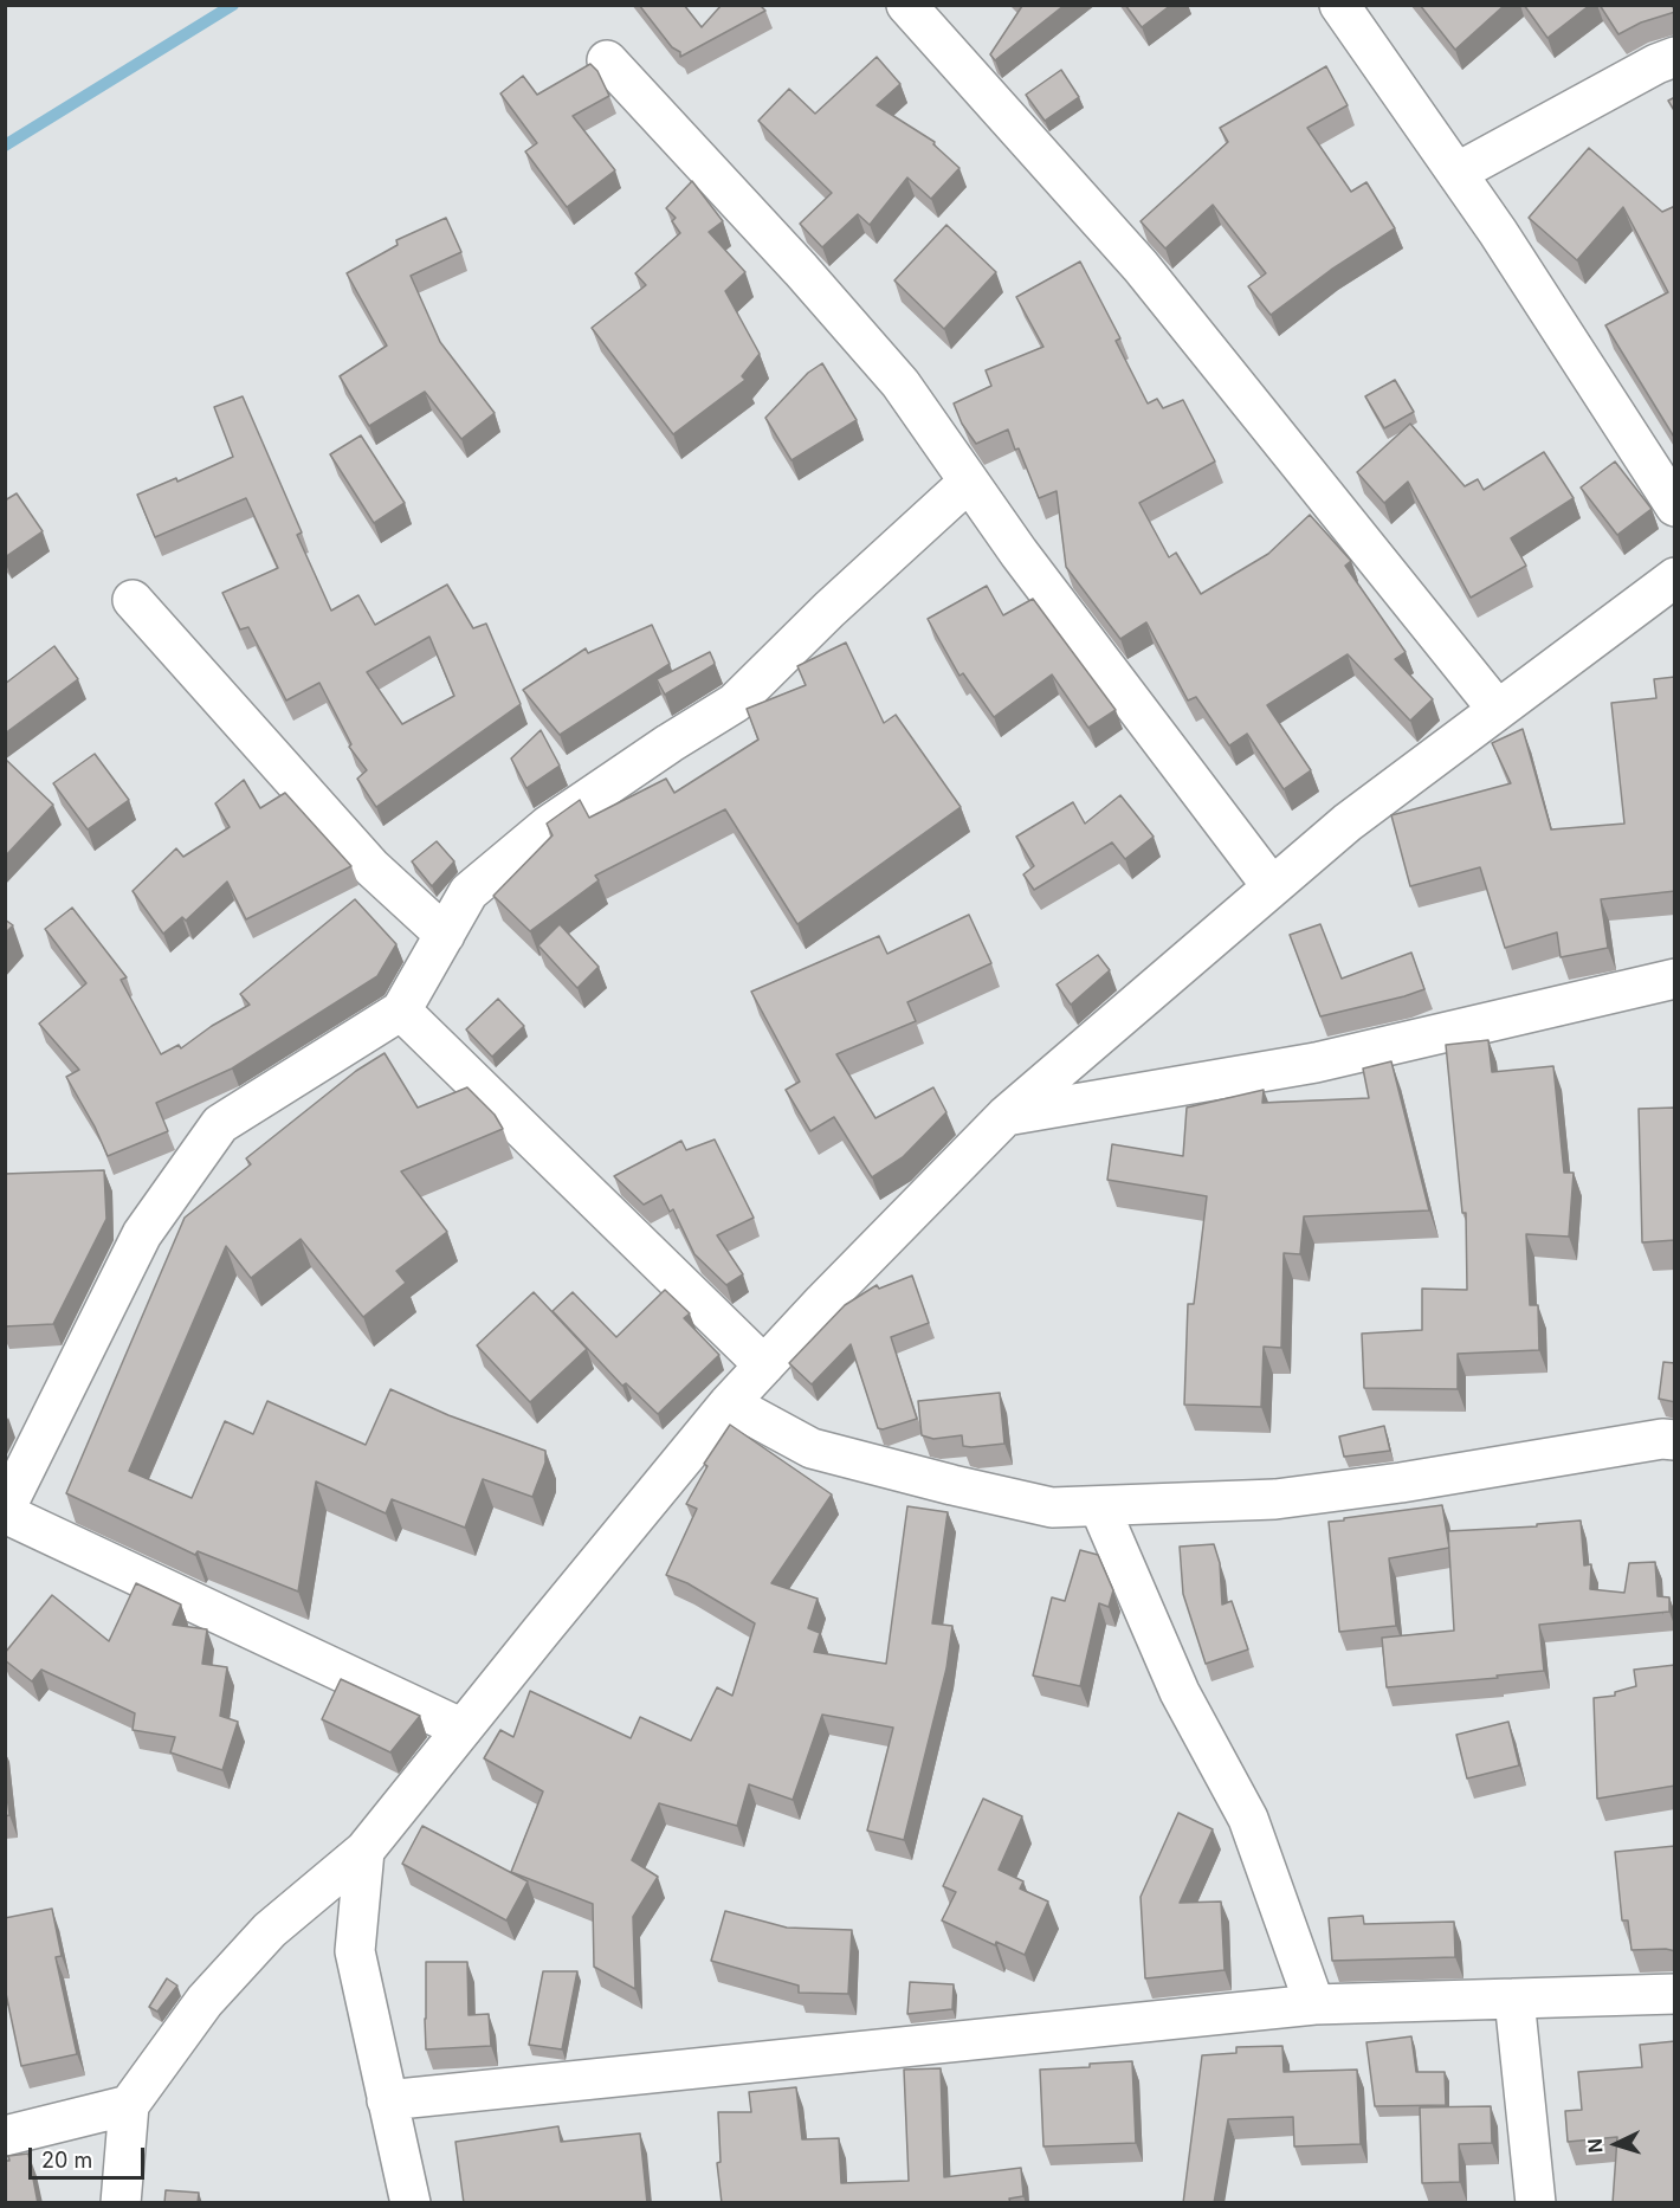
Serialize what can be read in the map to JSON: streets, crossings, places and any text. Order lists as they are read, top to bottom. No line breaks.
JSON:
{"scale_bar":"20 m","north":"left"}
